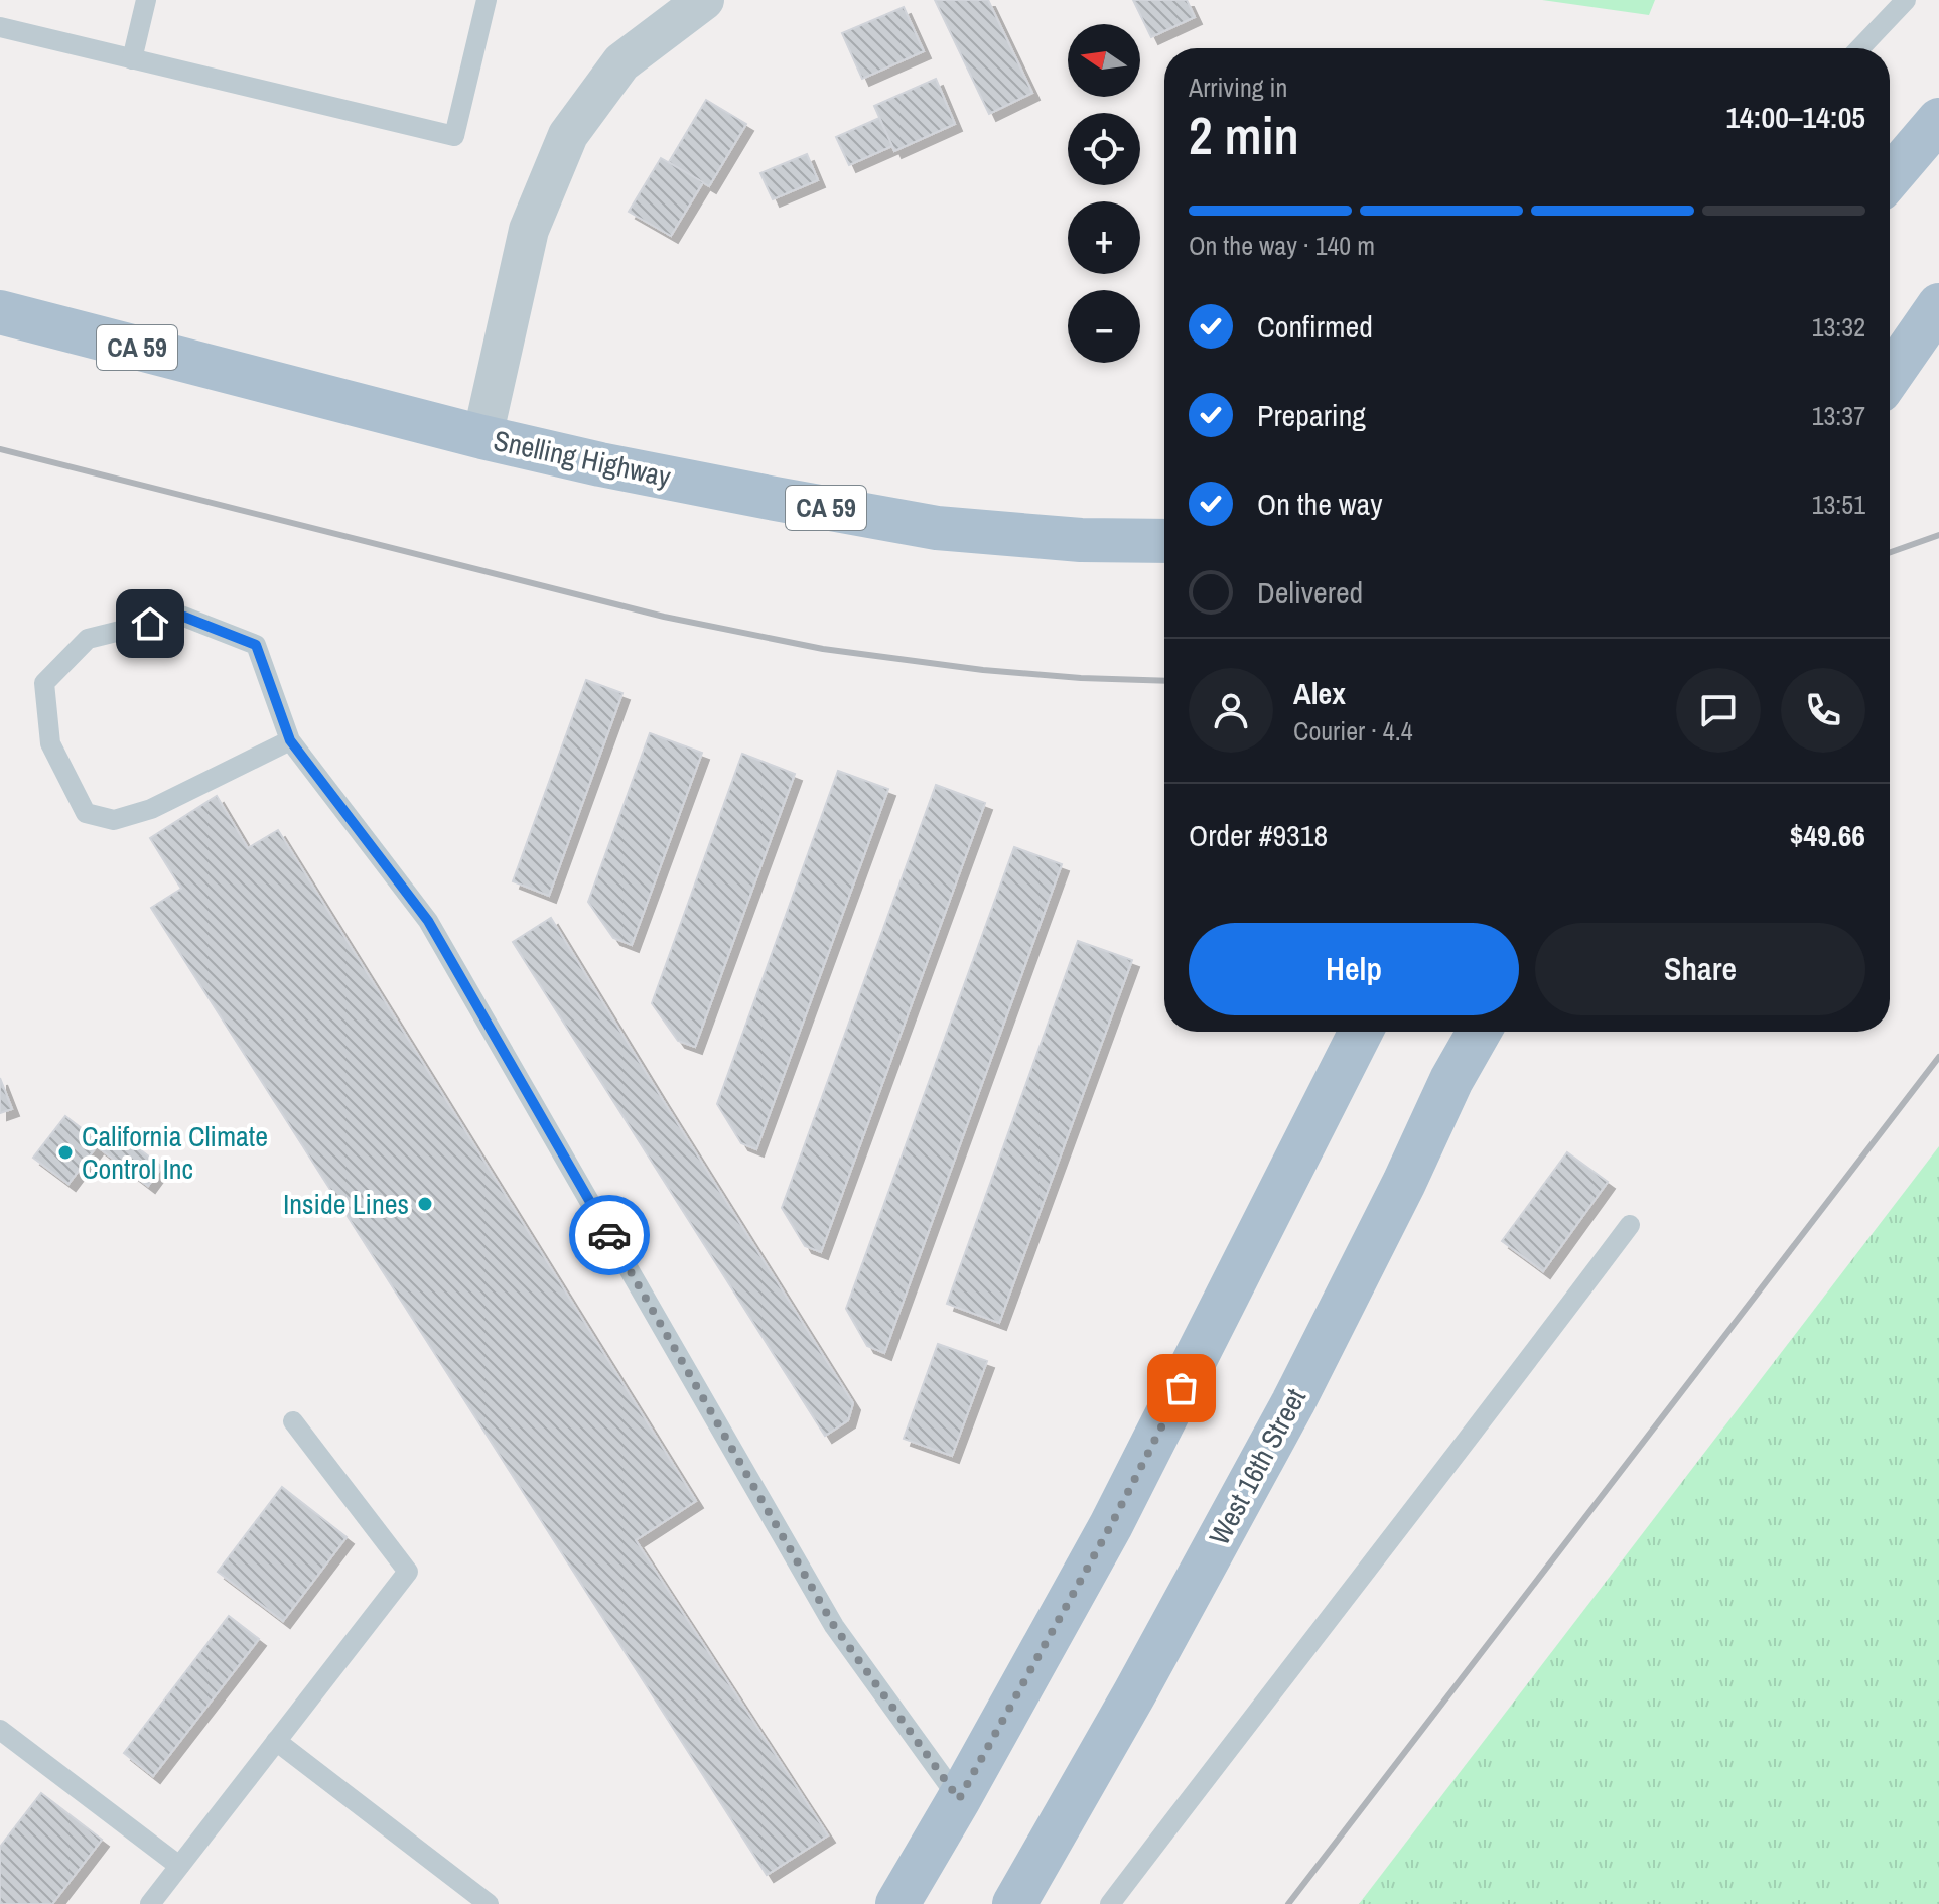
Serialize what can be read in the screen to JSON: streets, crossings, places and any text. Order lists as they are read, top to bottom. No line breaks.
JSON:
{"streets":{"main road":["CA 59","Snelling Highway","West 16th Street"]},"places":["California Climate Control Inc","Inside Lines"],"north":"left","page":{"map_buttons":["+","−"],"heading":["2 min","Arriving in","14:00–14:05"],"panel":["Alex","Courier · 4.4","Order #9318","$49.66"],"bar":"On the way · 140 m","list":[["Confirmed","13:32"],["Preparing","13:37"],["On the way","13:51"],"Delivered"],"buttons":["Help","Share"]}}
